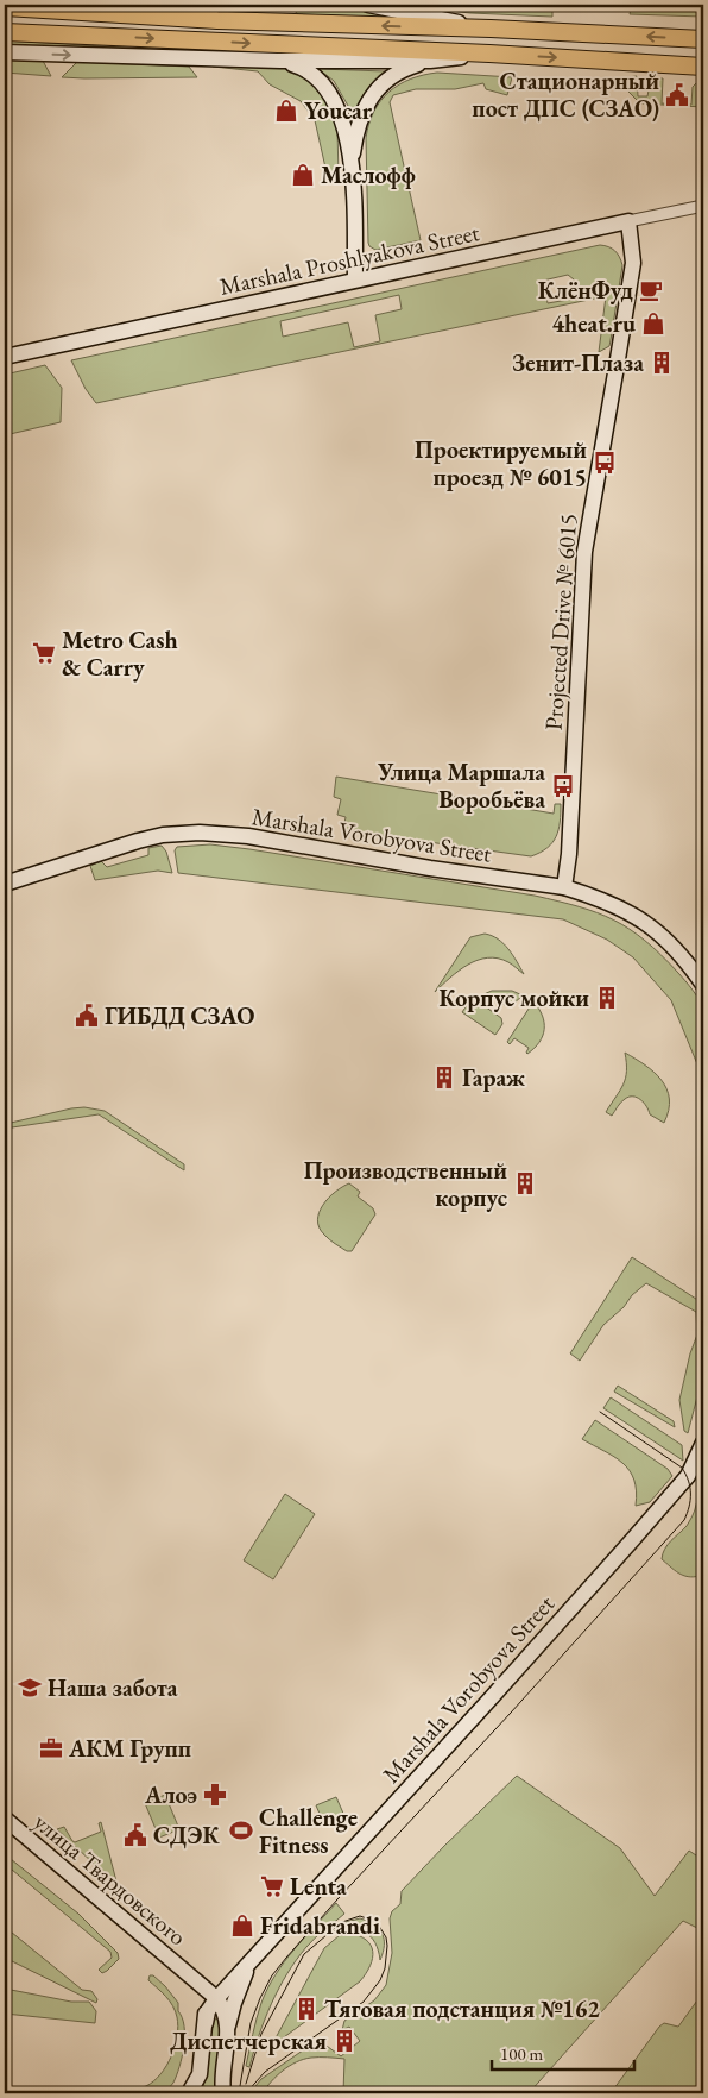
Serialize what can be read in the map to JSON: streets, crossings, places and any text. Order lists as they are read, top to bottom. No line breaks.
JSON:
{"streets":{"street":["Marshala Proshlyakova Street","Projected Drive № 6015","Marshala Vorobyova Street","улица Твардовского"]},"crossings":[["Marshala Proshlyakova Street","Projected Drive № 6015"],["Projected Drive № 6015","Marshala Vorobyova Street"],["Marshala Vorobyova Street","улица Твардовского"]],"places":{"public building":["Стационарный пост ДПС (СЗАО)","ГИБДД СЗАО","СДЭК"],"shop":["Youcar","Маслофф","4heat.ru","Fridabrandi"],"cafe":["КлёнФуд"],"building":["Зенит-Плаза","Корпус мойки","Гараж","Производственный корпус","Тяговая подстанция №162","Диспетчерская"],"bus stop":["Проектируемый проезд № 6015","Улица Маршала Воробьёва"],"supermarket":["Metro Cash & Carry","Lenta"],"school or university":["Наша забота"],"office":["АКМ Групп"],"pharmacy":["Алоэ"],"sports":["Challenge Fitness"]},"scale_bar":"100 m"}
